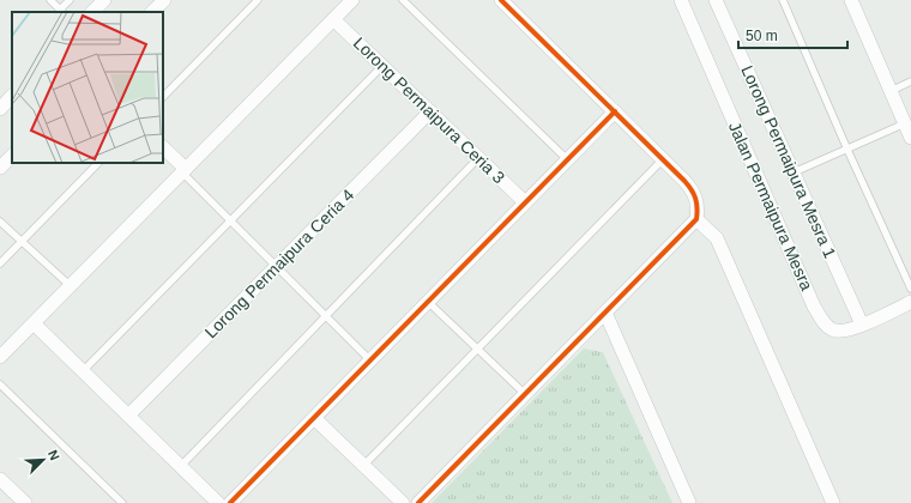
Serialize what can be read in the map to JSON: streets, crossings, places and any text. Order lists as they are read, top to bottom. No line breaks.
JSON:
{"streets":{"street":["Lorong Permaipura Ceria 3","Lorong Permaipura Mesra 1","Jalan Permaipura Mesra","Lorong Permaipura Ceria 4"]},"crossings":[["Lorong Permaipura Ceria 3","Lorong Permaipura Ceria 4"],["Lorong Permaipura Mesra 1","Jalan Permaipura Mesra"]],"scale_bar":"50 m","north":"top right"}
